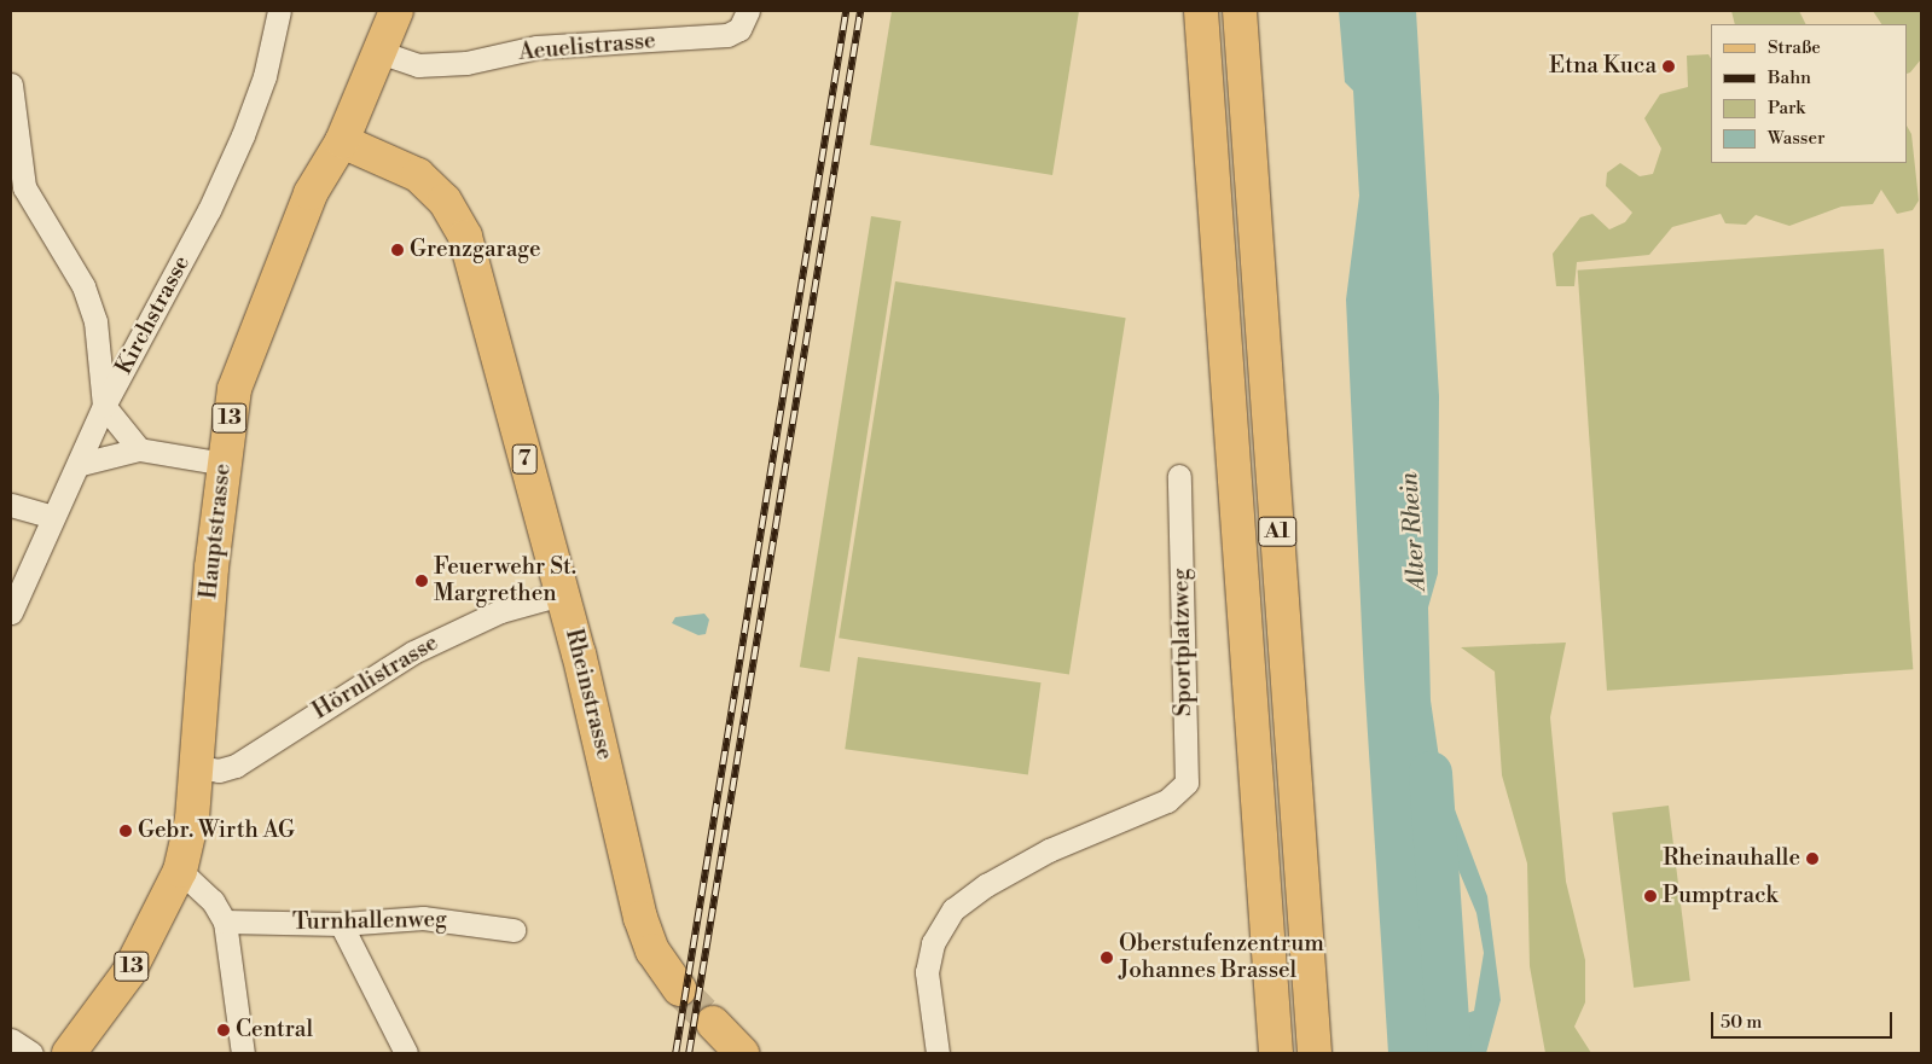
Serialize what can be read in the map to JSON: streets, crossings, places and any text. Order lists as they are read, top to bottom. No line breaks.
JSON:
{"streets":{"main road":["13","7","Hauptstrasse","A1","Rheinstrasse"],"street":["Aeuelistrasse","Kirchstrasse","Sportplatzweg","Hörnlistrasse","Turnhallenweg"]},"crossings":[["Aeuelistrasse","Hauptstrasse"],["Hauptstrasse","Hörnlistrasse"],["Hauptstrasse","Rheinstrasse"],["Hörnlistrasse","Rheinstrasse"]],"water":["Alter Rhein"],"places":["Etna Kuca","Grenzgarage","Feuerwehr St. Margrethen","Gebr. Wirth AG","Rheinauhalle","Pumptrack","Oberstufenzentrum Johannes Brassel","Central"],"legend":["Straße","Bahn","Park","Wasser"],"scale_bar":"50 m"}
